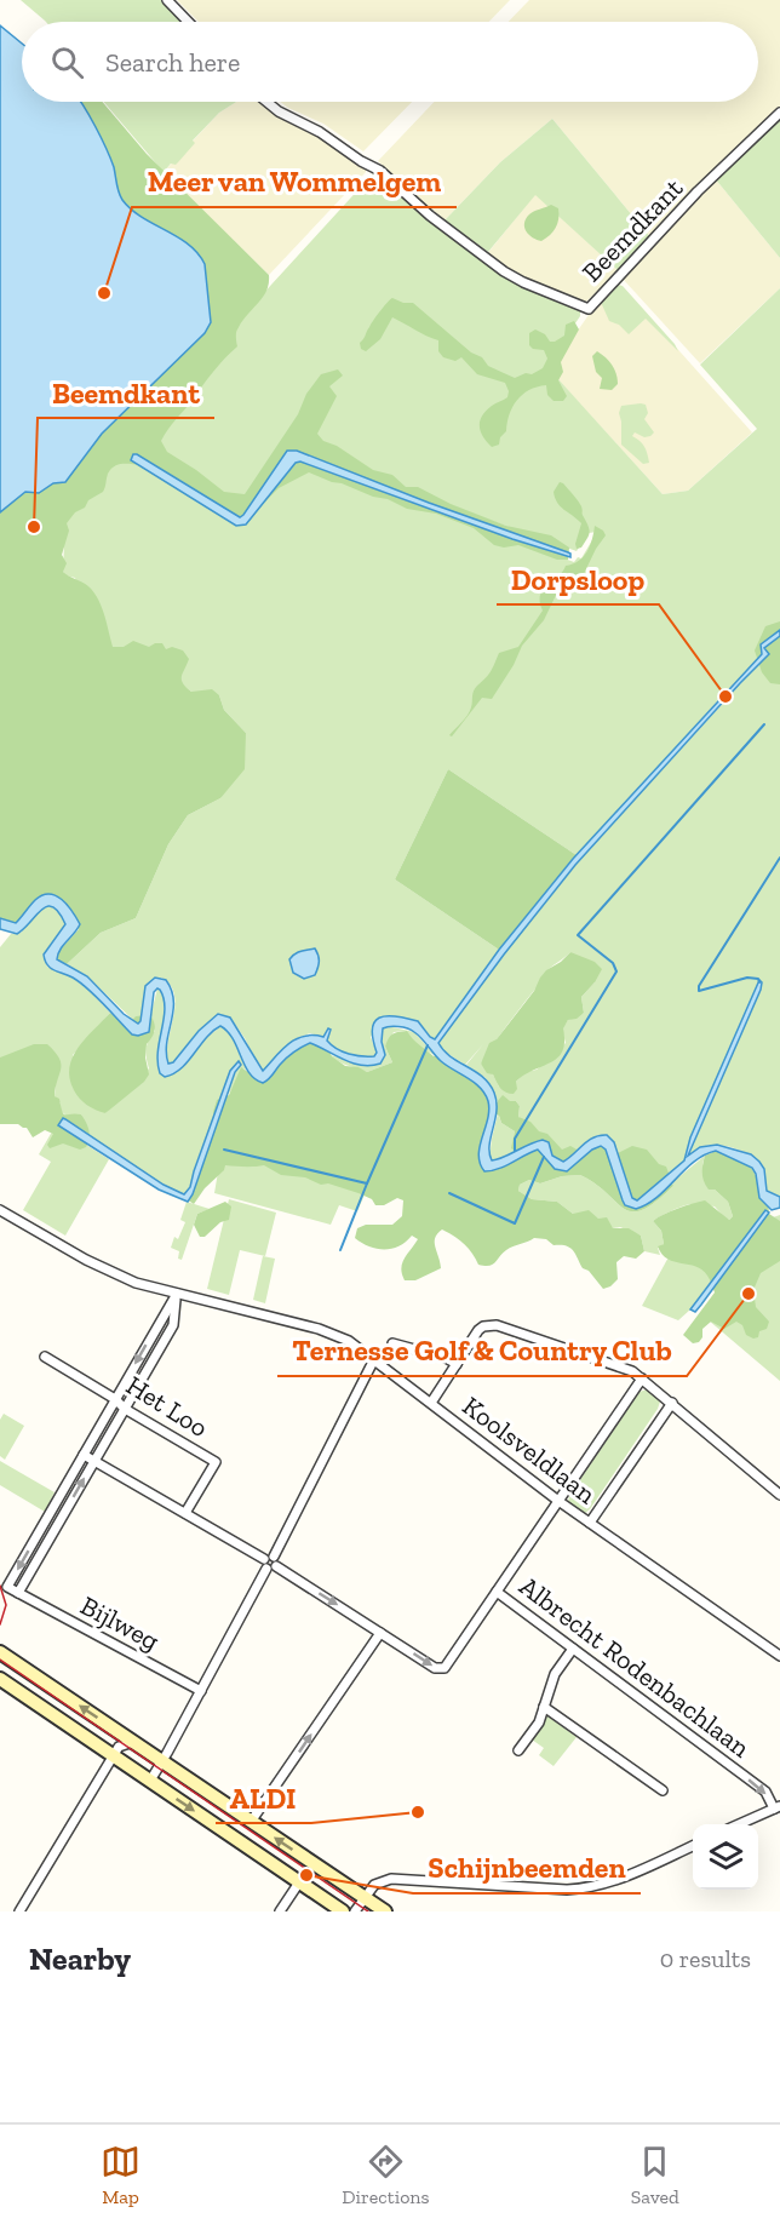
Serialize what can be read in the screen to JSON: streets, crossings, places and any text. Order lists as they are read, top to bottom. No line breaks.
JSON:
{"streets":{"street":["Beemdkant","Het Loo","Koolsveldlaan","Bijlweg","Albrecht Rodenbachlaan"]},"places":["Meer van Wommelgem","Beemdkant","Dorpsloop","Ternesse Golf & Country Club","ALDI","Schijnbeemden"],"page":{"search":"Search here","heading":["Nearby","0 results"],"nav":["Map","Directions","Saved"]}}
